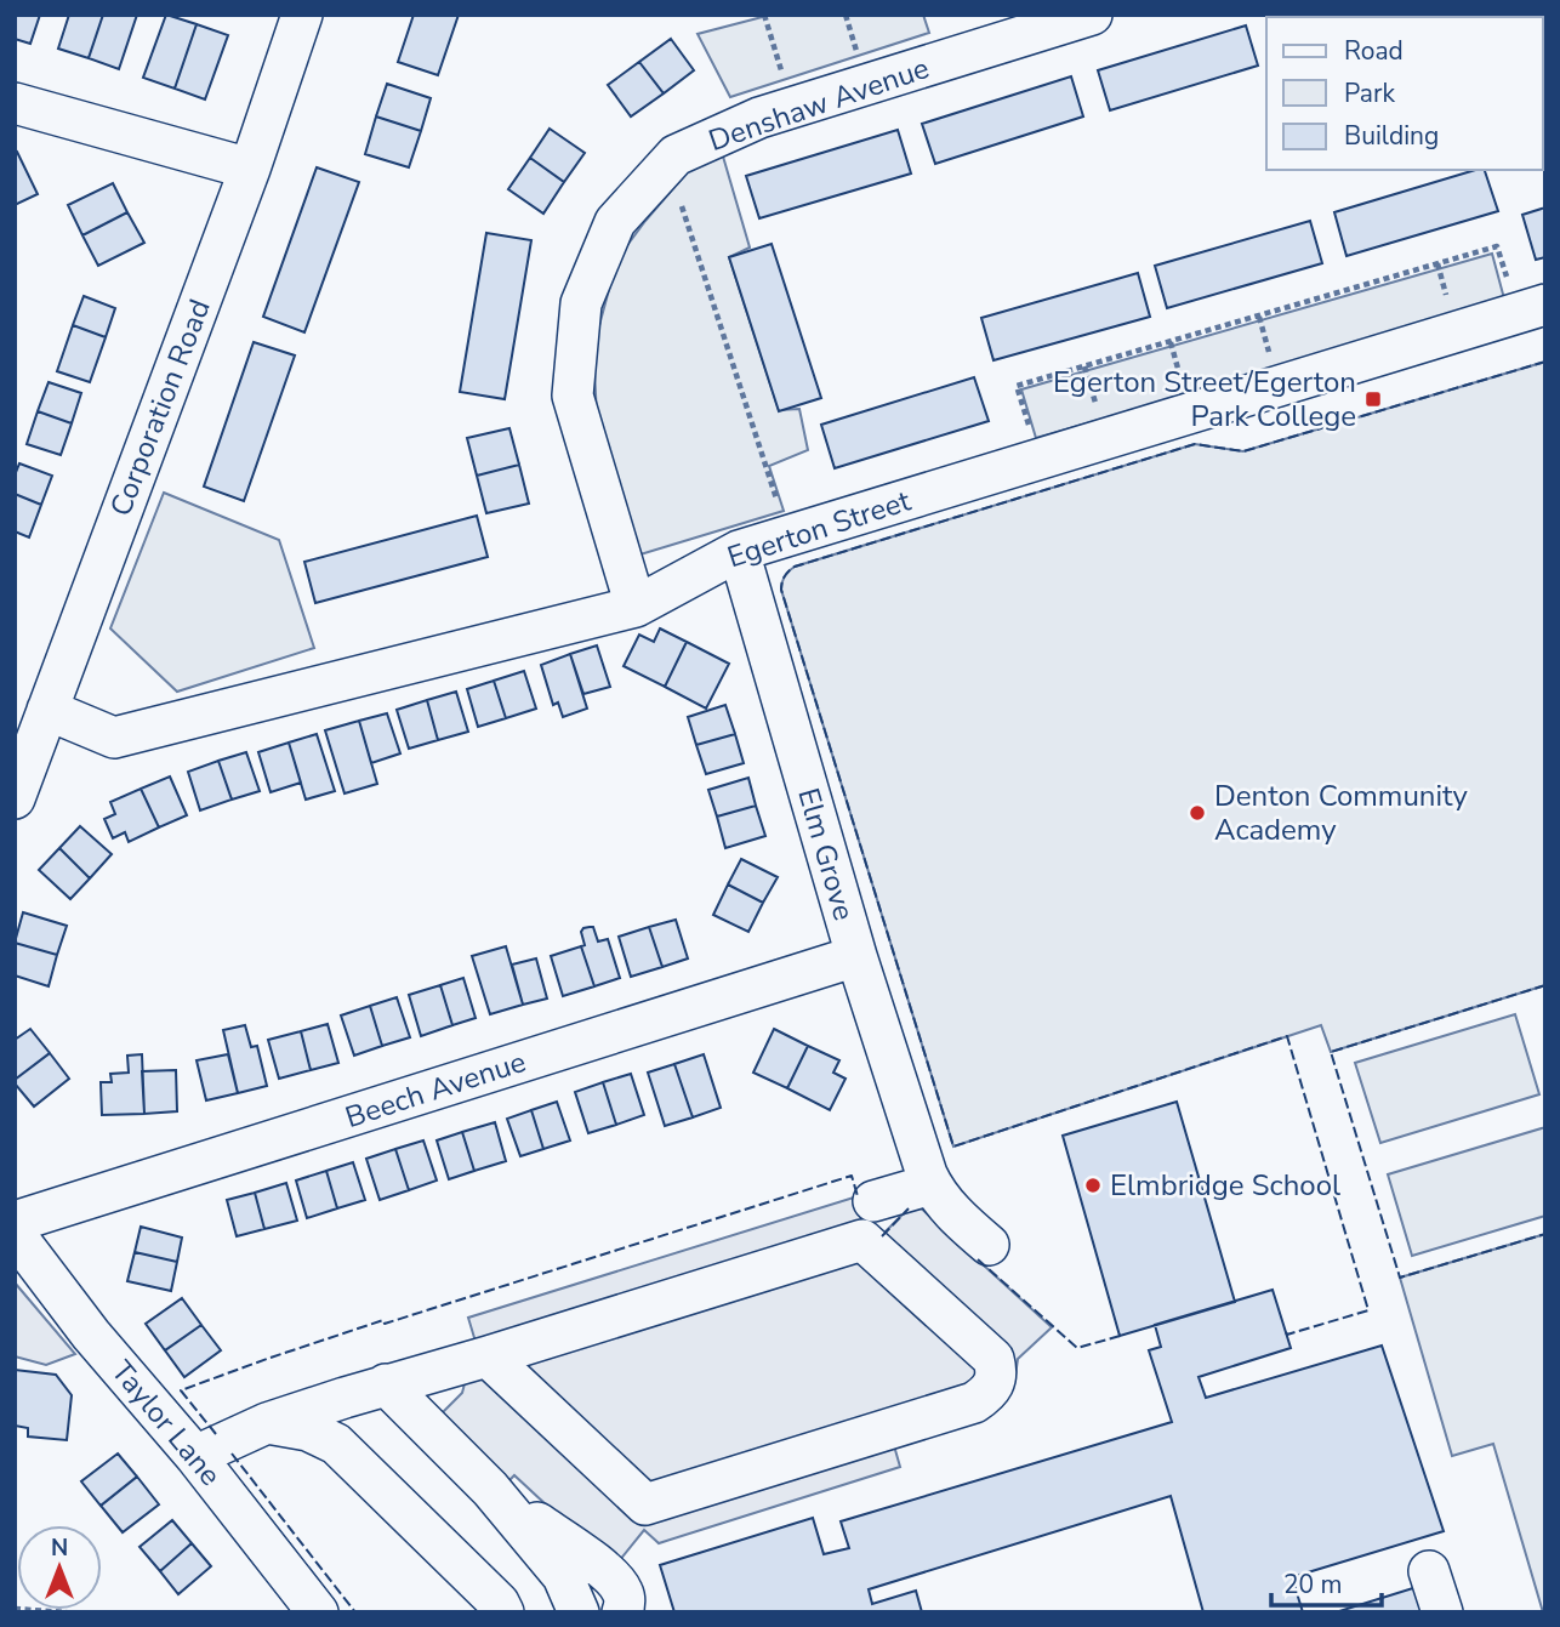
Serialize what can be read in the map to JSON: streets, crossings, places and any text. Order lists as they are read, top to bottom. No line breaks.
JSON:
{"streets":{"street":["Denshaw Avenue","Corporation Road","Egerton Street","Elm Grove","Beech Avenue","Taylor Lane"]},"crossings":[["Denshaw Avenue","Egerton Street"],["Corporation Road","Egerton Street"],["Egerton Street","Elm Grove"],["Elm Grove","Beech Avenue"]],"places":{"transit":["Egerton Street/Egerton Park College"],"other":["Denton Community Academy","Elmbridge School"]},"legend":["Road","Park","Building"],"scale_bar":"20 m","north":"top"}
